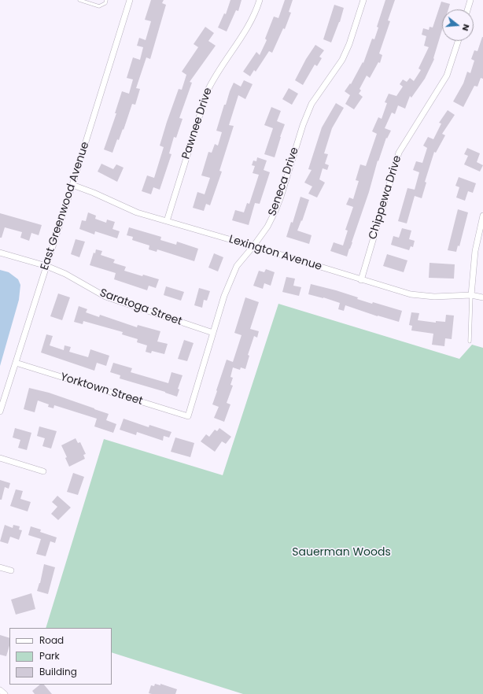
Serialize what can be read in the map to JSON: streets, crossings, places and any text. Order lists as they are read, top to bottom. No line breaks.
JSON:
{"streets":{"street":["Pawnee Drive","Seneca Drive","Chippewa Drive","East Greenwood Avenue","Lexington Avenue","Saratoga Street","Yorktown Street"]},"crossings":[["Pawnee Drive","Lexington Avenue"],["Seneca Drive","Lexington Avenue"],["Seneca Drive","Saratoga Street"],["Seneca Drive","Yorktown Street"],["Chippewa Drive","Lexington Avenue"],["East Greenwood Avenue","Lexington Avenue"],["East Greenwood Avenue","Saratoga Street"],["East Greenwood Avenue","Yorktown Street"]],"parks":["Sauerman Woods"],"legend":["Road","Park","Building"],"north":"right"}
